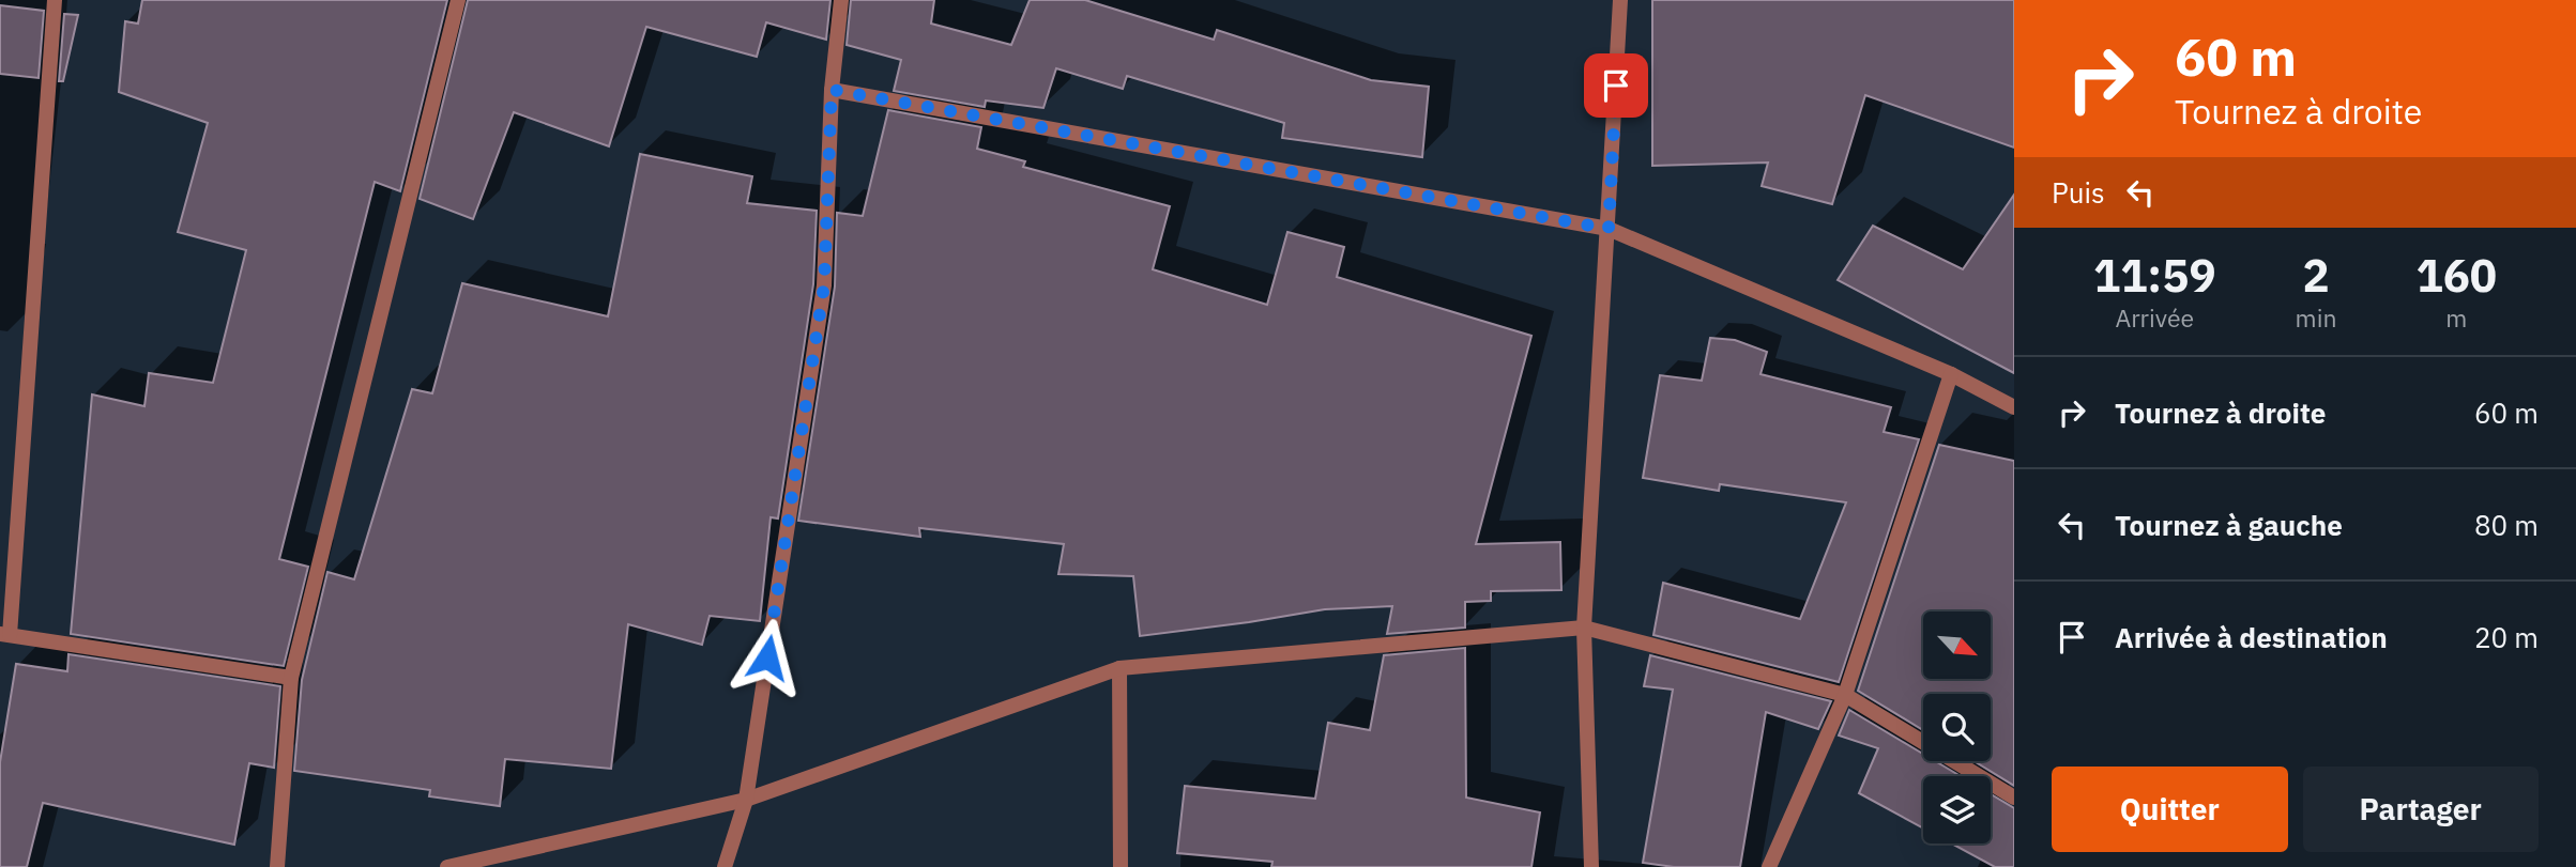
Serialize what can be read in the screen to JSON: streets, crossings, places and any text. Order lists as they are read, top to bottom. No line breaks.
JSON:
{"north":"bottom right","page":{"turn":["60 m","Tournez à droite"],"then":"Puis","eta":["11:59","Arrivée","2","min","160","m"],"list":[{"name":"Tournez à droite","value":"60 m"},{"name":"Tournez à gauche","value":"80 m"},{"name":"Arrivée à destination","value":"20 m"}],"buttons":["Quitter","Partager"]}}
